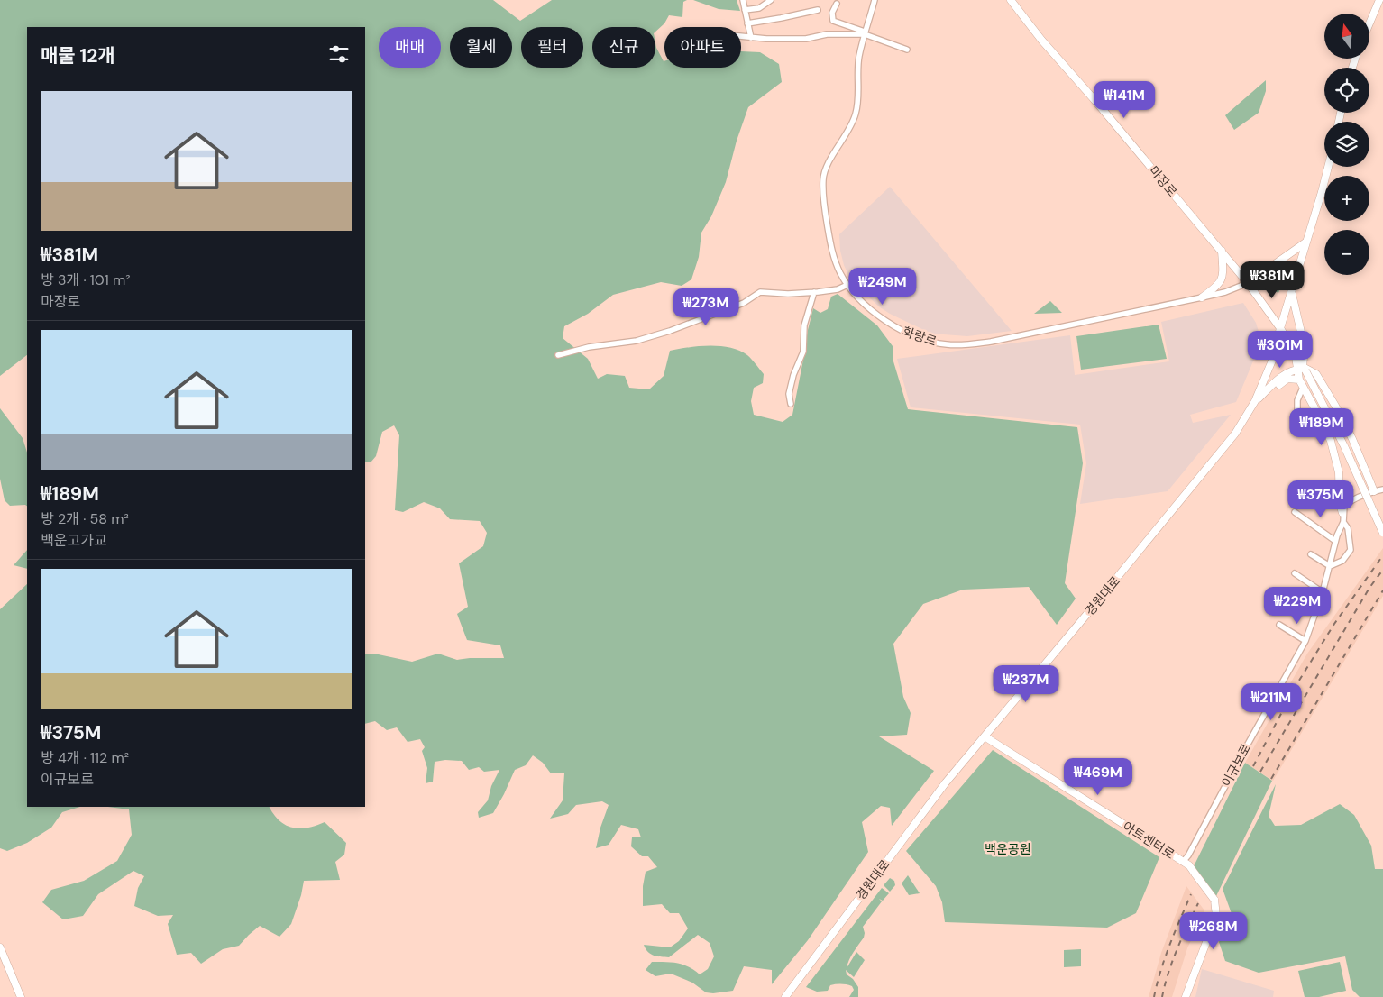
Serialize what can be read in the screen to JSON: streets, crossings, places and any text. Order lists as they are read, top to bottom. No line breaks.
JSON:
{"streets":{"main road":["마장로","경원대로","아트센터로"],"street":["화랑로","이규보로"]},"crossings":[["마장로","화랑로"],["마장로","경원대로"],["경원대로","아트센터로"],["이규보로","아트센터로"]],"parks":["백운공원"],"north":"top","page":{"map_buttons":["+","−"],"chip":["매매","월세","필터","신규","아파트"],"heading":"매물 12개","price":["₩141M","₩381M","₩249M","₩273M","₩301M","₩189M","₩375M","₩229M","₩237M","₩211M","₩469M","₩268M"],"list":[{"name":"₩381M","note":"방 3개 · 101 m² · 마장로"},{"name":"₩189M","note":"방 2개 · 58 m² · 백운고가교"},{"name":"₩375M","note":"방 4개 · 112 m² · 이규보로"}]}}
